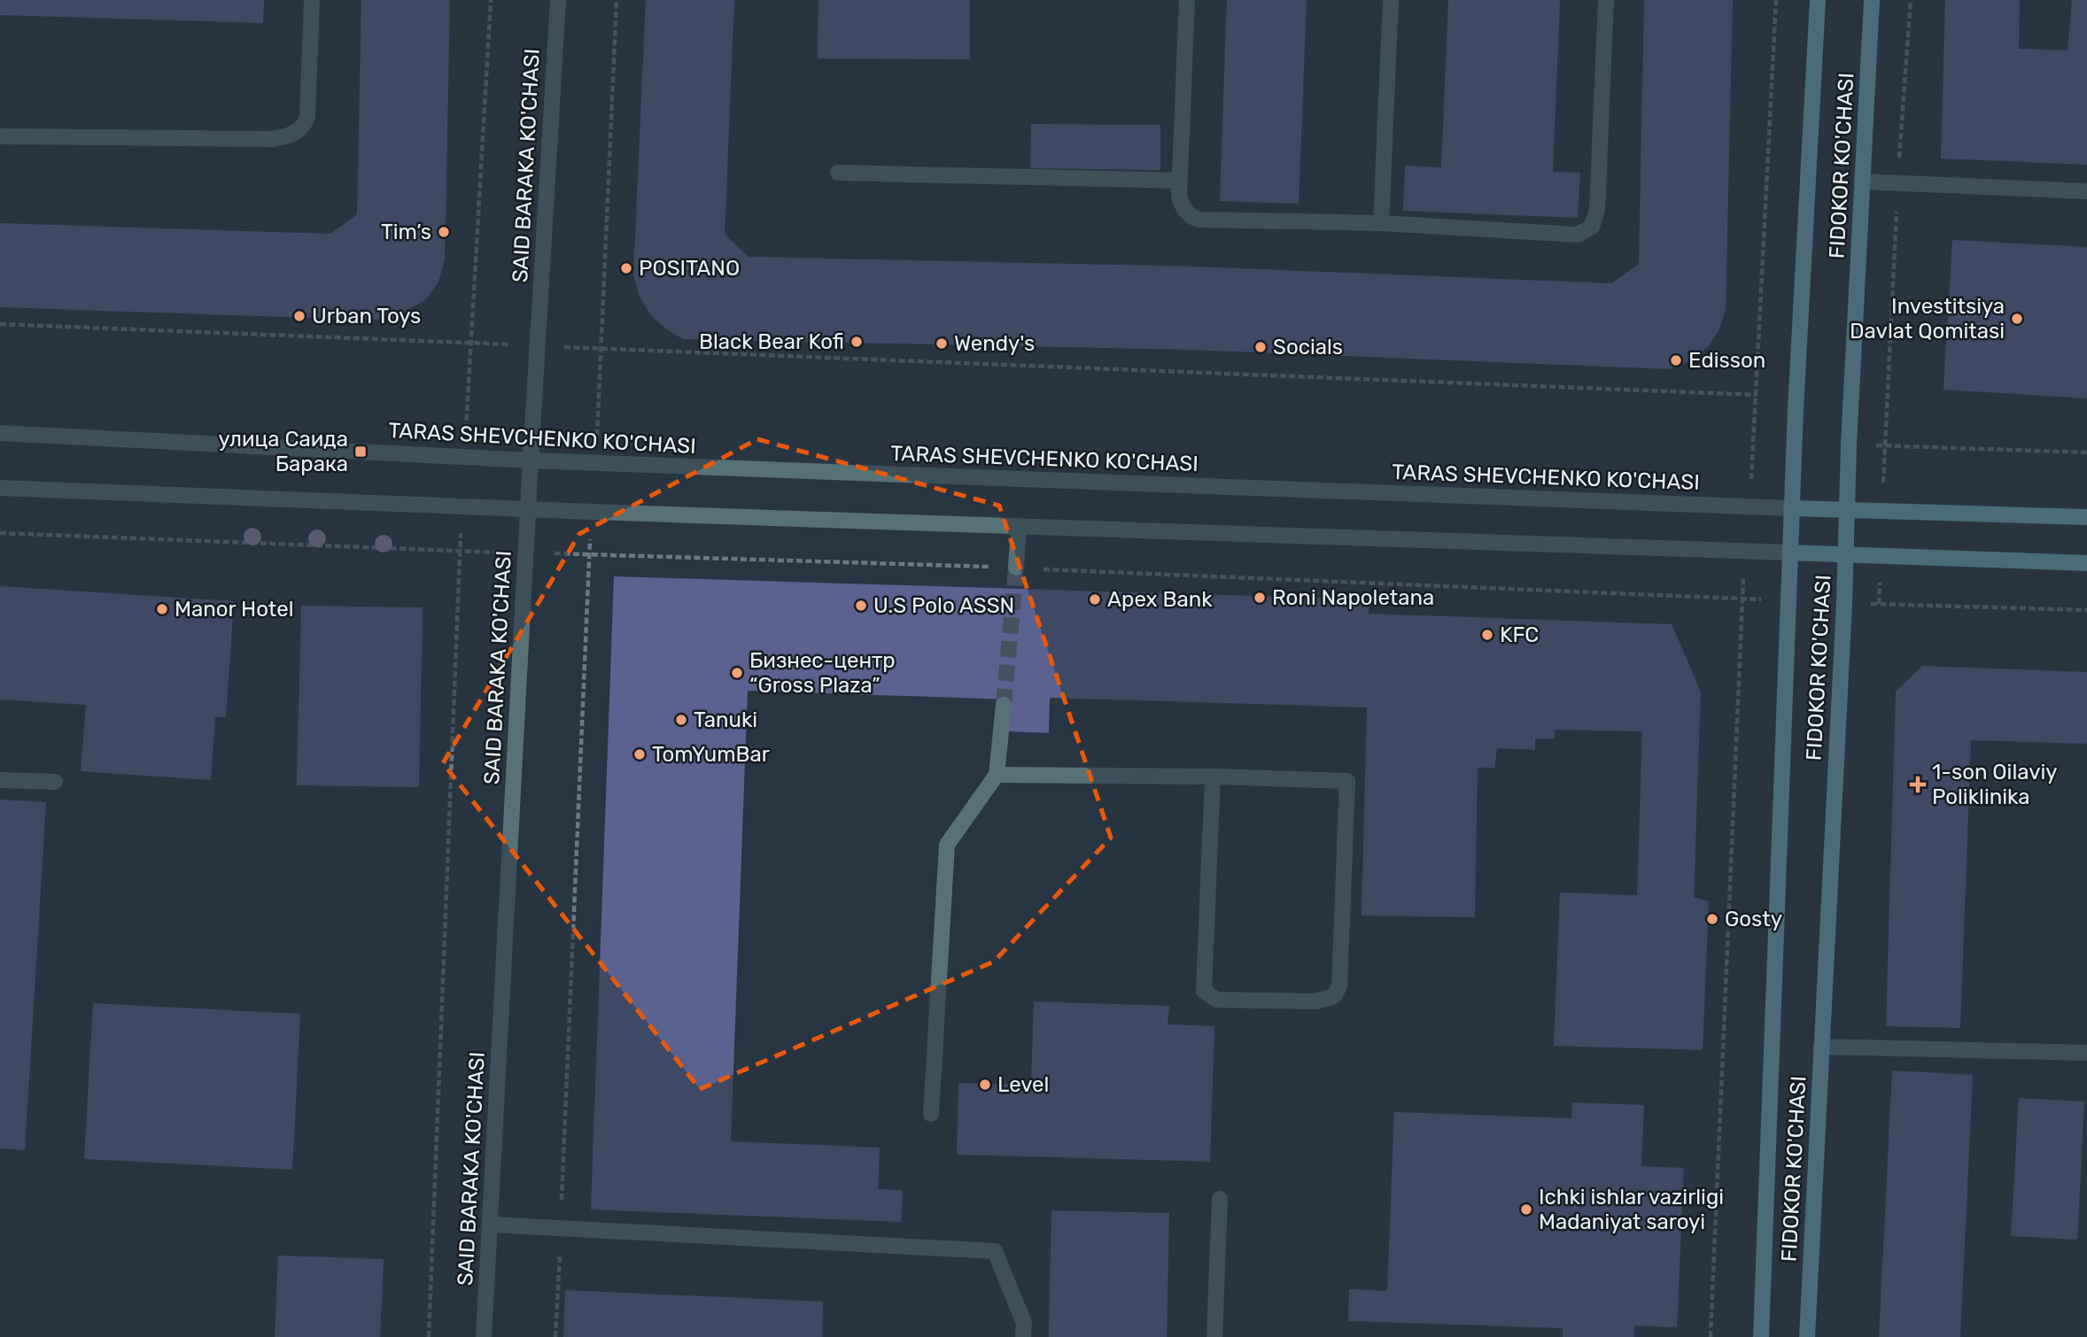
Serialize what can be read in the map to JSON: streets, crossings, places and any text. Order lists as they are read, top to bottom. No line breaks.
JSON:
{"streets":{"main road":["FIDOKOR KO'CHASI","TARAS SHEVCHENKO KO'CHASI"],"street":["SAID BARAKA KO'CHASI"]},"crossings":[["SAID BARAKA KO'CHASI","TARAS SHEVCHENKO KO'CHASI"],["FIDOKOR KO'CHASI","TARAS SHEVCHENKO KO'CHASI"]],"places":{"other":["Tim’s","POSITANO","Urban Toys","Investitsiya Davlat Qomitasi","Black Bear Kofi","Wendy's","Socials","Edisson","Roni Napoletana","Apex Bank","U.S Polo ASSN","Manor Hotel","KFC","Бизнес-центр “Gross Plaza”","Tanuki","TomYumBar","Gosty","Level","Ichki ishlar vazirligi Madaniyat saroyi"],"transit":["улица Саида Барака"],"health":["1-son Oilaviy Poliklinika"]}}
